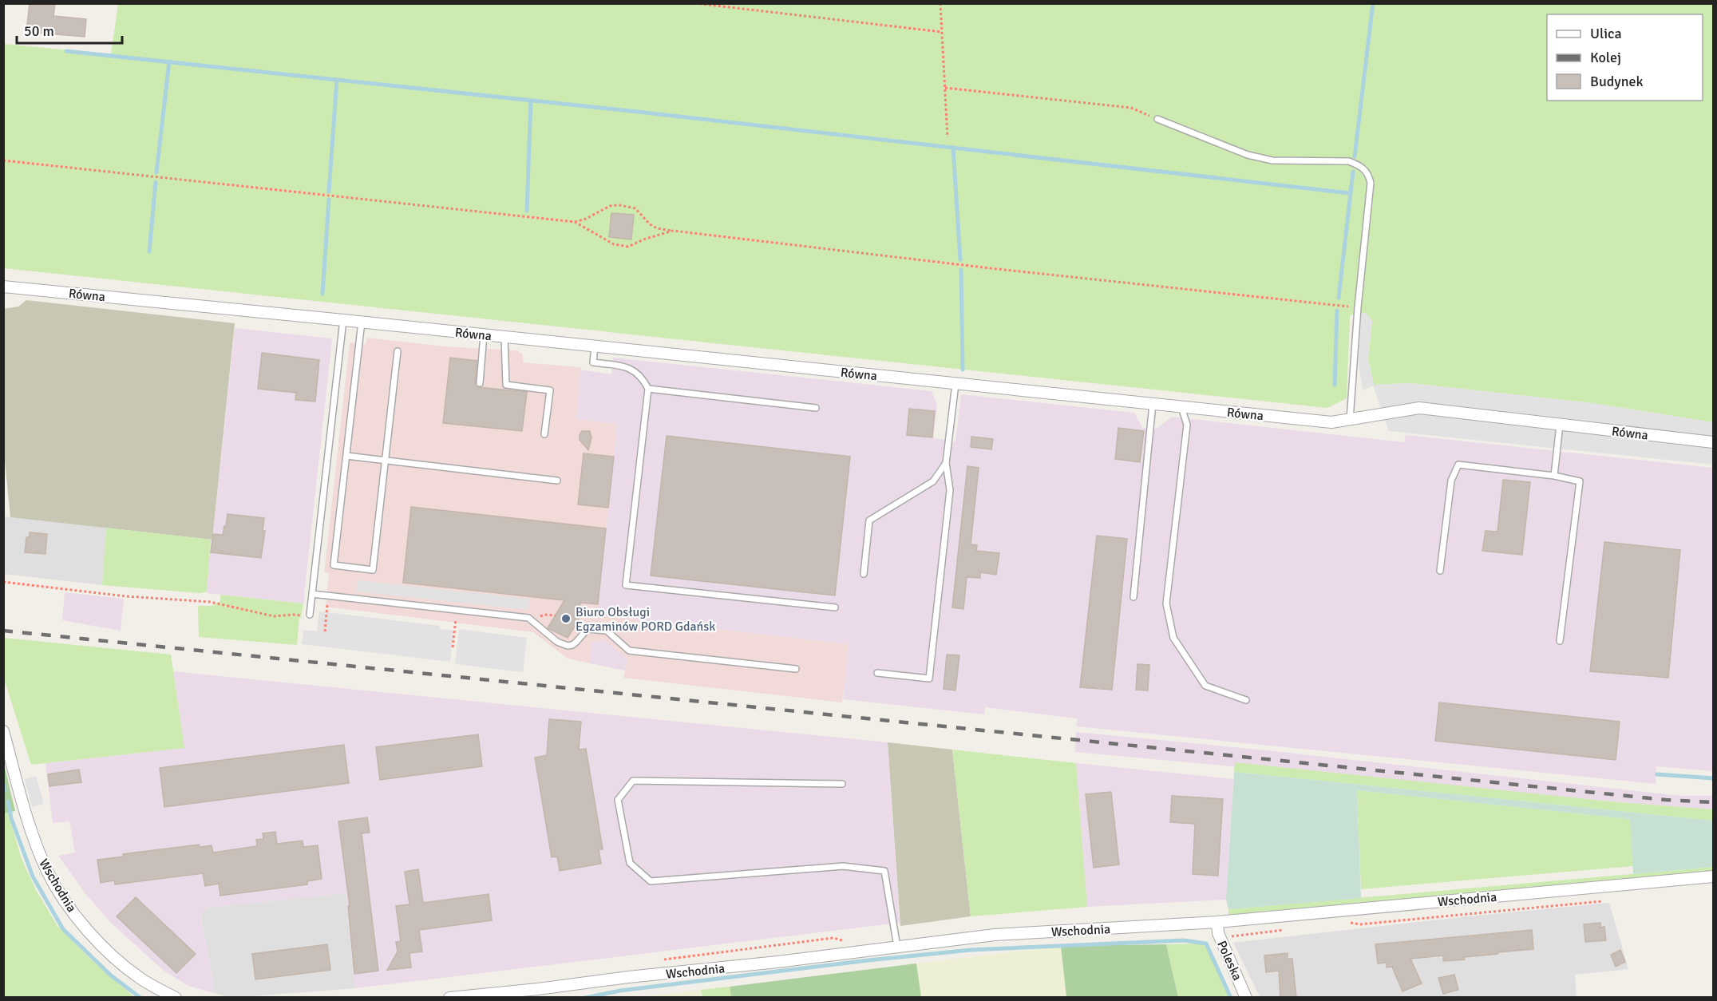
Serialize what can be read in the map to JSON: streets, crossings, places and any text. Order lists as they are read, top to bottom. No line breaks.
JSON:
{"streets":{"street":["Równa","Wschodnia","Poleska"]},"crossings":[["Wschodnia","Poleska"]],"places":["Biuro Obsługi Egzaminów PORD Gdańsk"],"legend":["Ulica","Kolej","Budynek"],"scale_bar":"50 m"}
